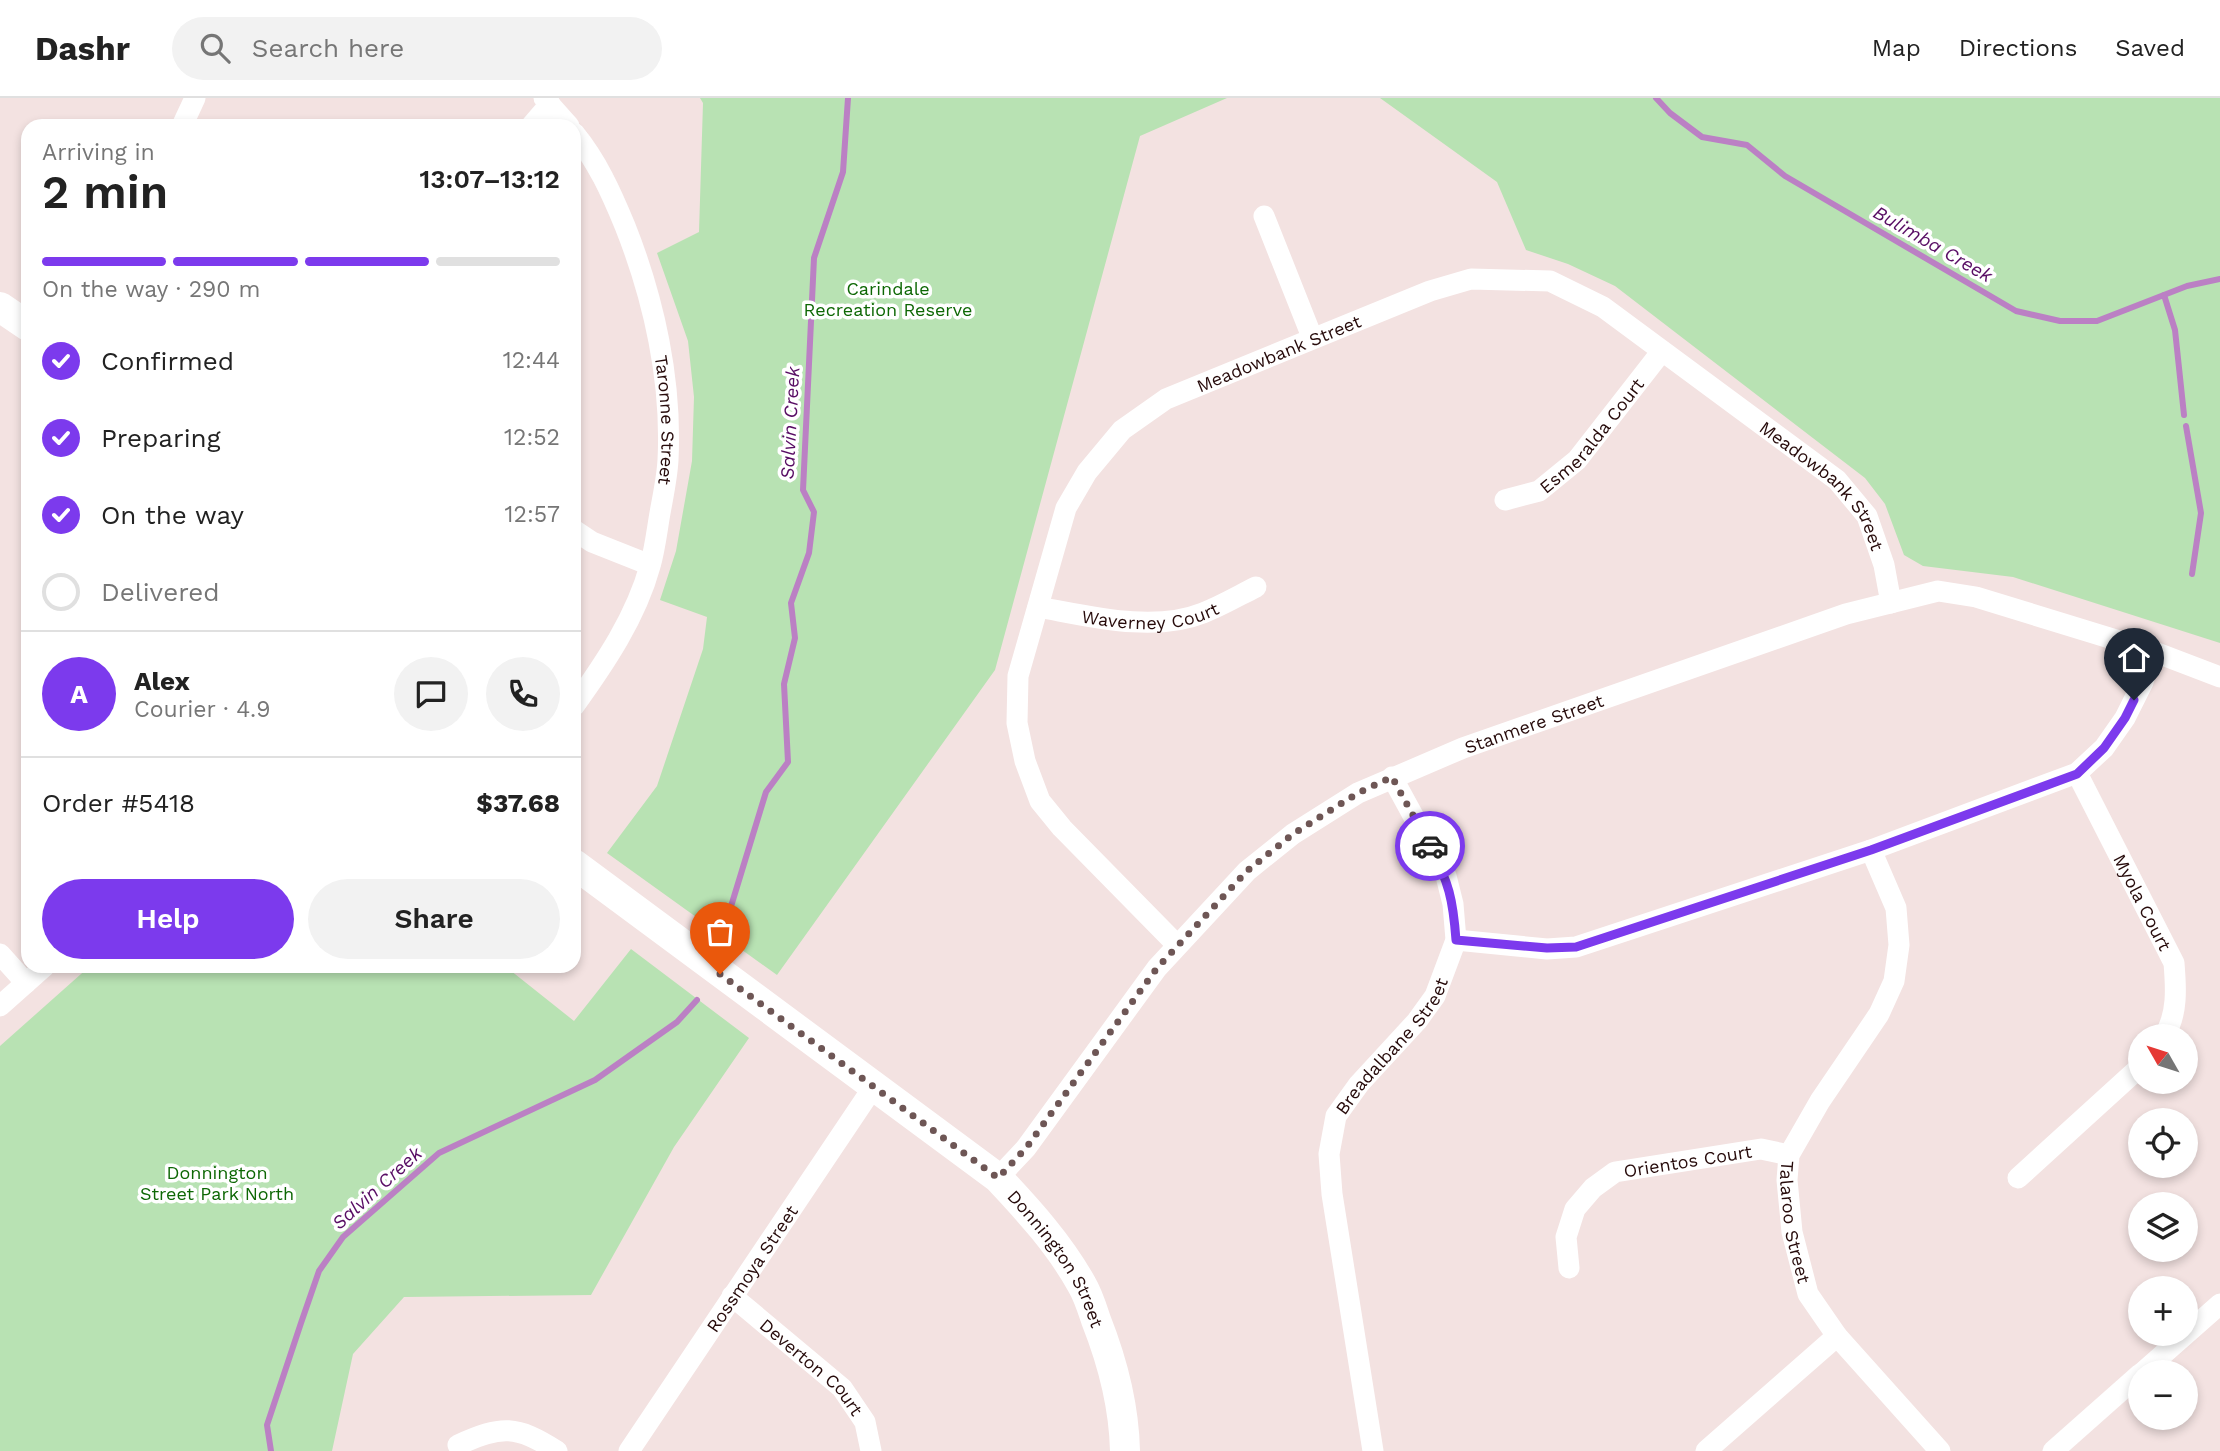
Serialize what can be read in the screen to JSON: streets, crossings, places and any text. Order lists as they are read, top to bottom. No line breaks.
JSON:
{"streets":{"street":["Meadowbank Street","Taronne Street","Esmeralda Court","Waverney Court","Stanmere Street","Myola Court","Breadalbane Street","Orientos Court","Talaroo Street","Donnington Street","Rossmoya Street","Deverton Court"]},"crossings":[["Meadowbank Street","Esmeralda Court"],["Meadowbank Street","Waverney Court"],["Meadowbank Street","Stanmere Street"],["Stanmere Street","Breadalbane Street"],["Stanmere Street","Donnington Street"],["Orientos Court","Talaroo Street"],["Donnington Street","Rossmoya Street"],["Rossmoya Street","Deverton Court"]],"water":["Bulimba Creek","Salvin Creek"],"parks":["Carindale Recreation Reserve","Donnington Street Park North"],"north":"top left","page":{"header":"Dashr","search":"Search here","nav":["Map","Directions","Saved"],"heading":["2 min","Arriving in","13:07–13:12"],"panel":["Alex","Courier · 4.9","Order #5418","$37.68"],"bar":"On the way · 290 m","list":[["Confirmed","12:44"],["Preparing","12:52"],["On the way","12:57"],"Delivered"],"round":"A","buttons":["Help","Share"],"map_buttons":["+","−"]}}
